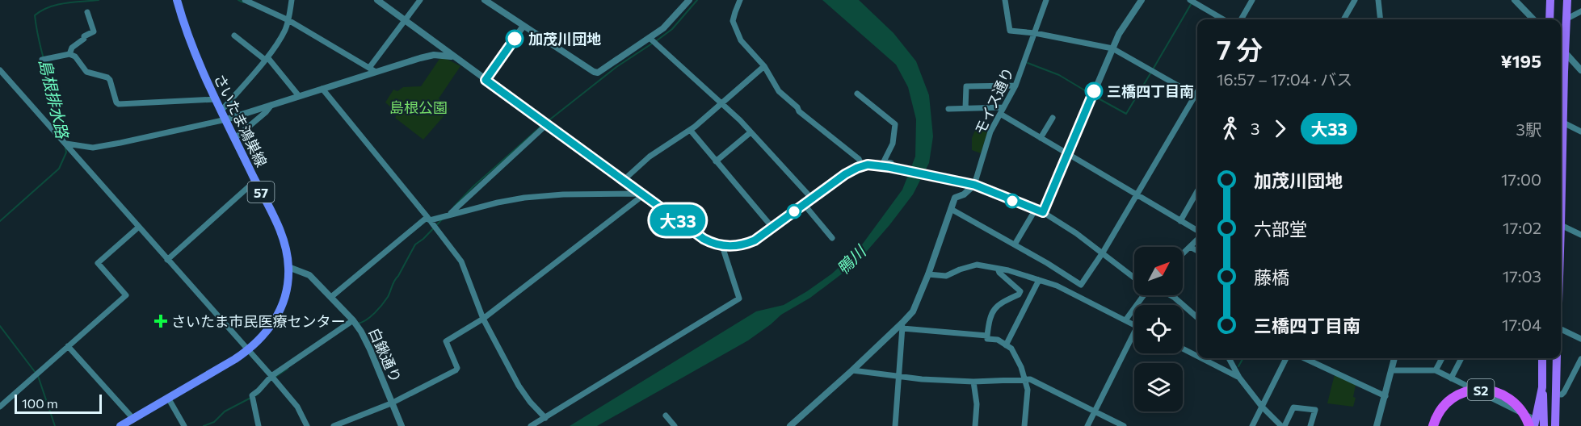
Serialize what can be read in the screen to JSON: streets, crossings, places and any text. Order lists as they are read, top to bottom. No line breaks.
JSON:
{"streets":{"highway":["S2"],"main road":["さいたま鴻巣線","57"],"street":["モイス通り","白鍬通り"]},"crossings":[["さいたま鴻巣線","白鍬通り"]],"water":["島根排水路","鴨川"],"parks":["島根公園"],"places":{"other":["加茂川団地","三橋四丁目南"],"health":["さいたま市民医療センター"]},"lines":["bus line 大33"],"scale_bar":"100 m","north":"top right","page":{"on_map":"大33","heading":["7 分","16:57 – 17:04 · バス","¥195"],"legs":["3","大33","3駅"],"list":[{"name":"加茂川団地","value":"17:00"},{"name":"六部堂","value":"17:02"},{"name":"藤橋","value":"17:03"},{"name":"三橋四丁目南","value":"17:04"}],"scale":"100 m"}}
